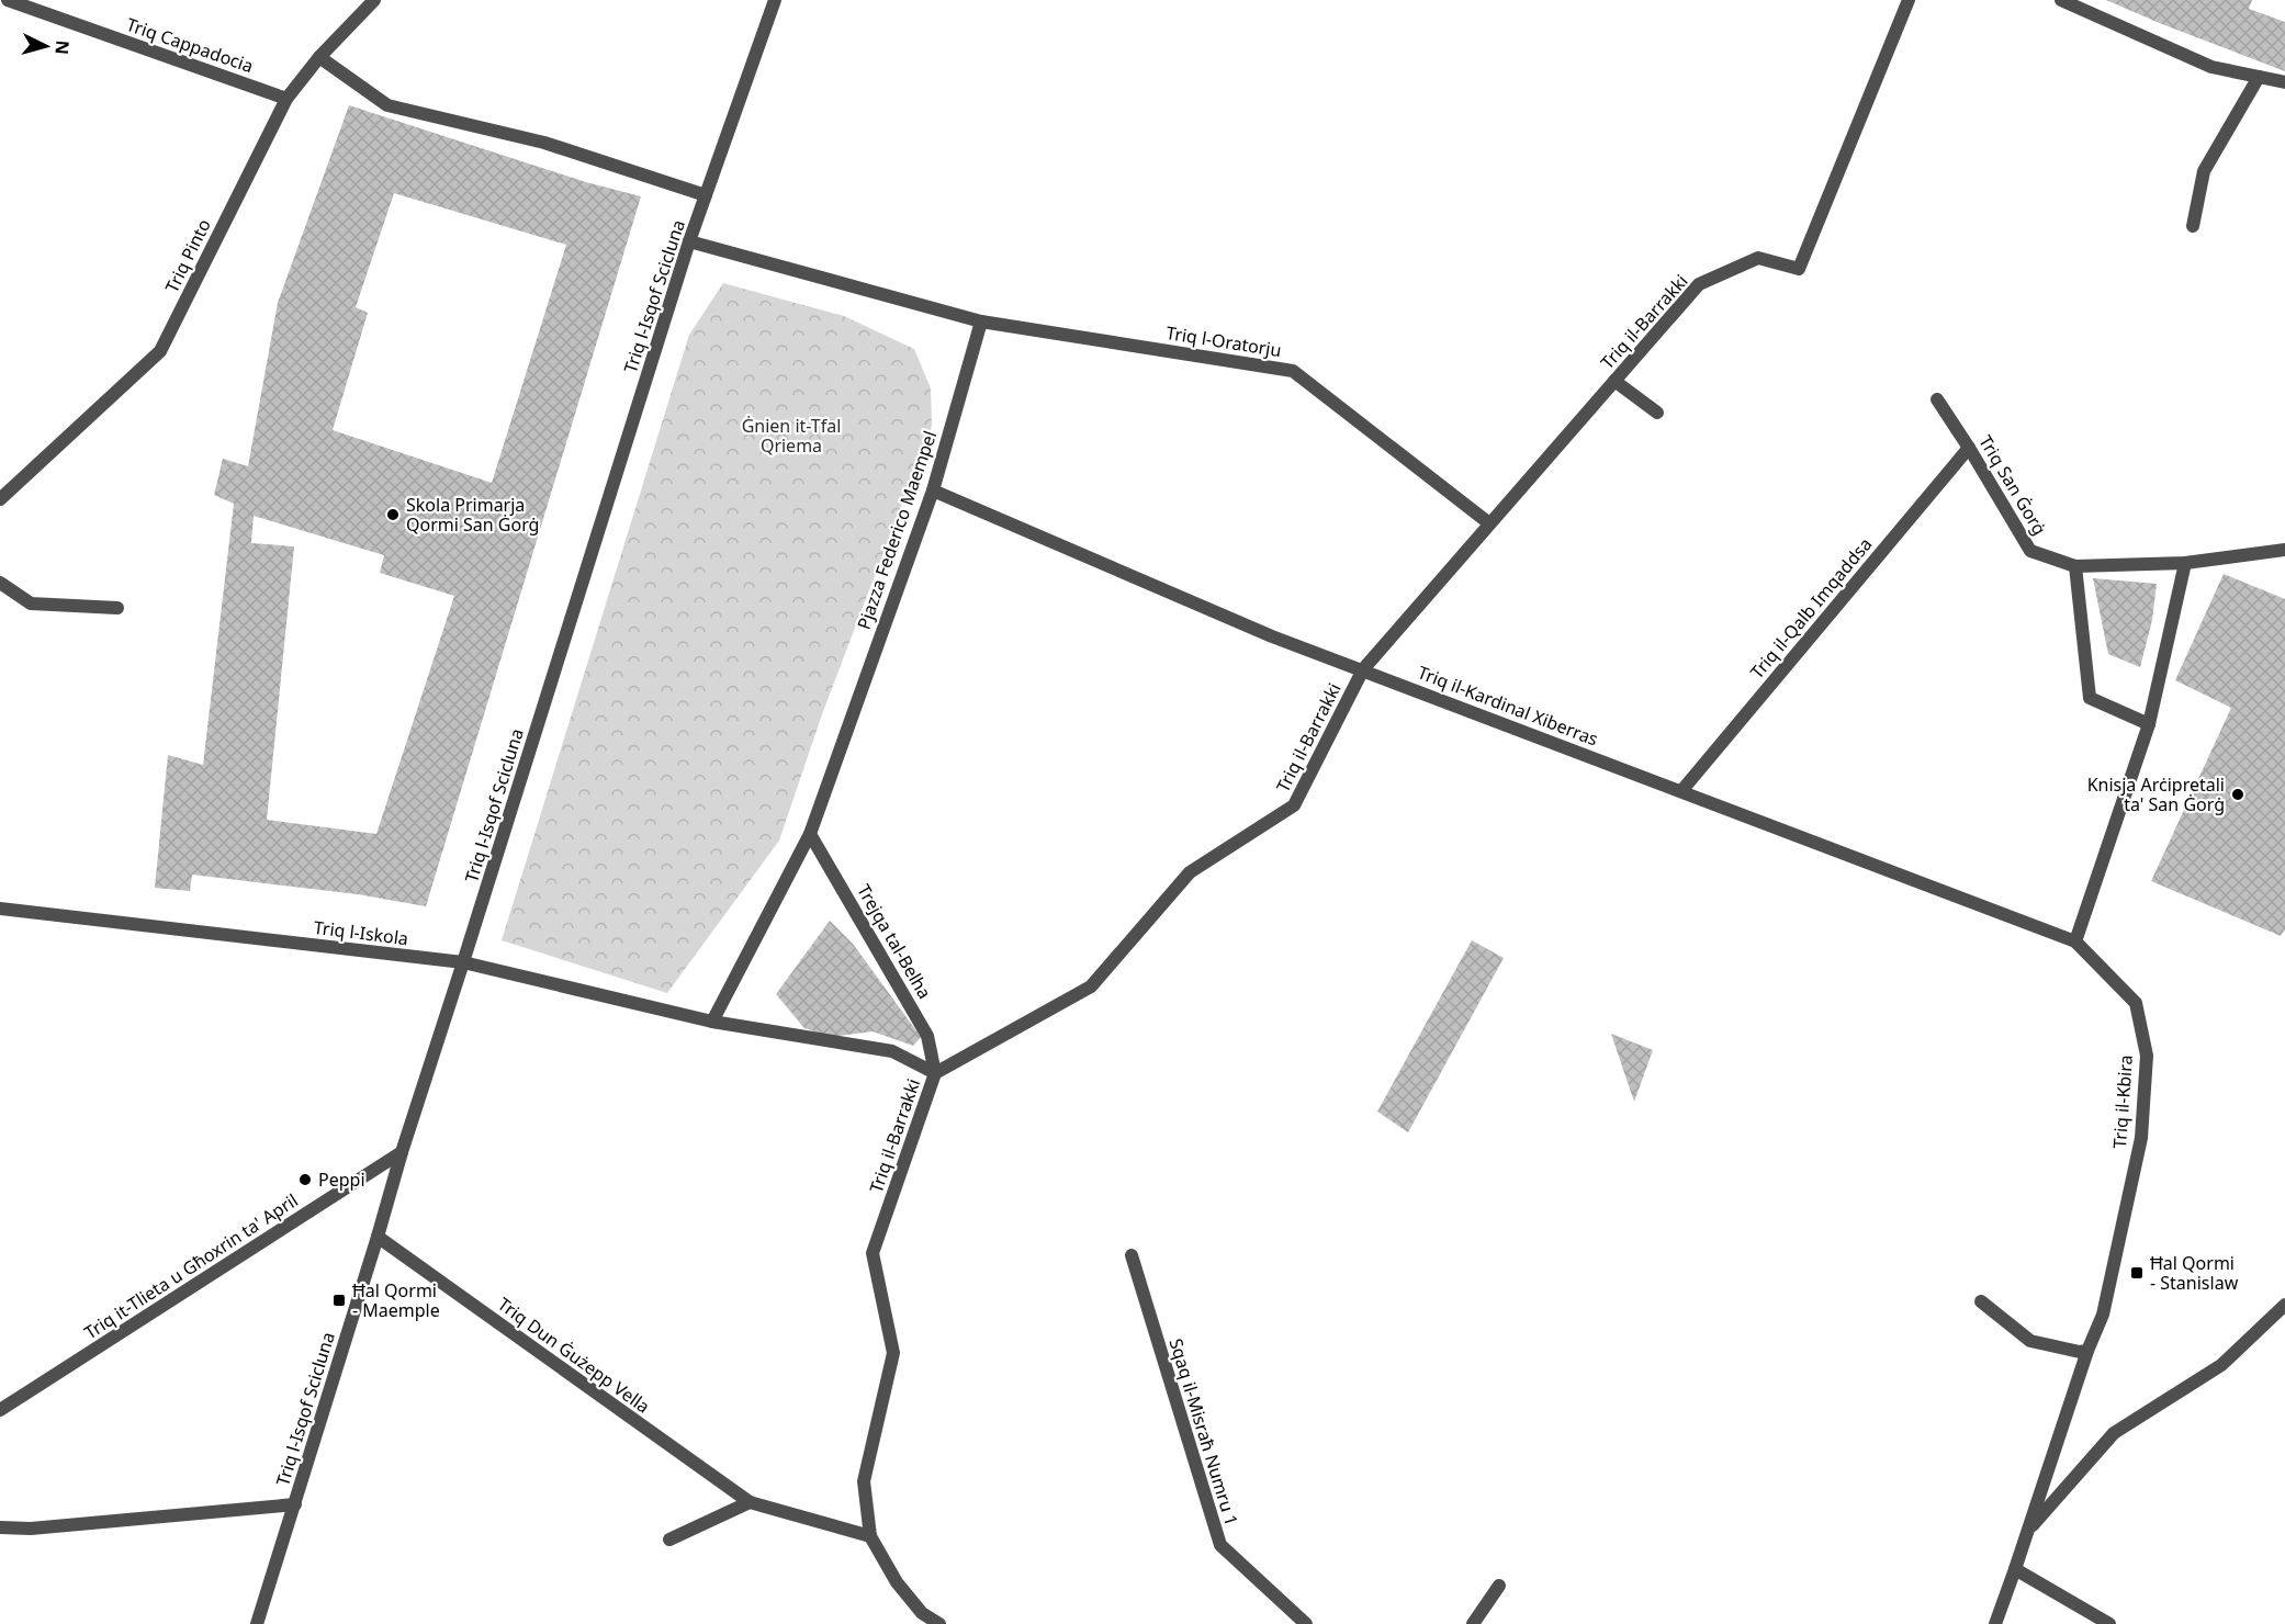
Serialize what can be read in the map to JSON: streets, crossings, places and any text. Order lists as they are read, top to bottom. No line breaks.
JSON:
{"streets":{"street":["Triq Cappadocia","Triq Pinto","Triq l-Isqof Scicluna","Triq il-Barrakki","Triq l-Oratorju","Triq San Ġorġ","Pjazza Federico Maempel","Triq il-Qalb Imqaddsa","Triq il-Kardinal Xiberras","Triq l-Iskola","Trejqa tal-Belha","Triq il-Kbira","Triq it-Tlieta u Għoxrin ta' April","Triq Dun Ġużepp Vella","Sqaq il-Misraħ Numru 1"]},"crossings":[["Triq Cappadocia","Triq Pinto"],["Triq l-Isqof Scicluna","Triq l-Iskola"],["Triq l-Isqof Scicluna","Triq it-Tlieta u Għoxrin ta' April"],["Triq l-Isqof Scicluna","Triq Dun Ġużepp Vella"],["Triq il-Barrakki","Triq l-Oratorju"],["Triq il-Barrakki","Triq il-Kardinal Xiberras"],["Triq il-Barrakki","Triq l-Iskola"],["Triq il-Barrakki","Trejqa tal-Belha"],["Triq il-Barrakki","Triq Dun Ġużepp Vella"],["Triq l-Oratorju","Pjazza Federico Maempel"],["Triq San Ġorġ","Triq il-Qalb Imqaddsa"],["Pjazza Federico Maempel","Triq il-Kardinal Xiberras"],["Pjazza Federico Maempel","Triq l-Iskola"],["Pjazza Federico Maempel","Trejqa tal-Belha"],["Triq il-Qalb Imqaddsa","Triq il-Kardinal Xiberras"],["Triq il-Kardinal Xiberras","Triq il-Kbira"],["Triq l-Iskola","Trejqa tal-Belha"]],"parks":["Ġnien it-Tfal Qriema"],"places":{"other":["Skola Primarja Qormi San Ġorġ","Knisja Arċipretali ta' San Ġorġ","Peppi"],"transit":["Ħal Qormi - Stanislaw","Ħal Qormi - Maemple"]},"north":"right"}
